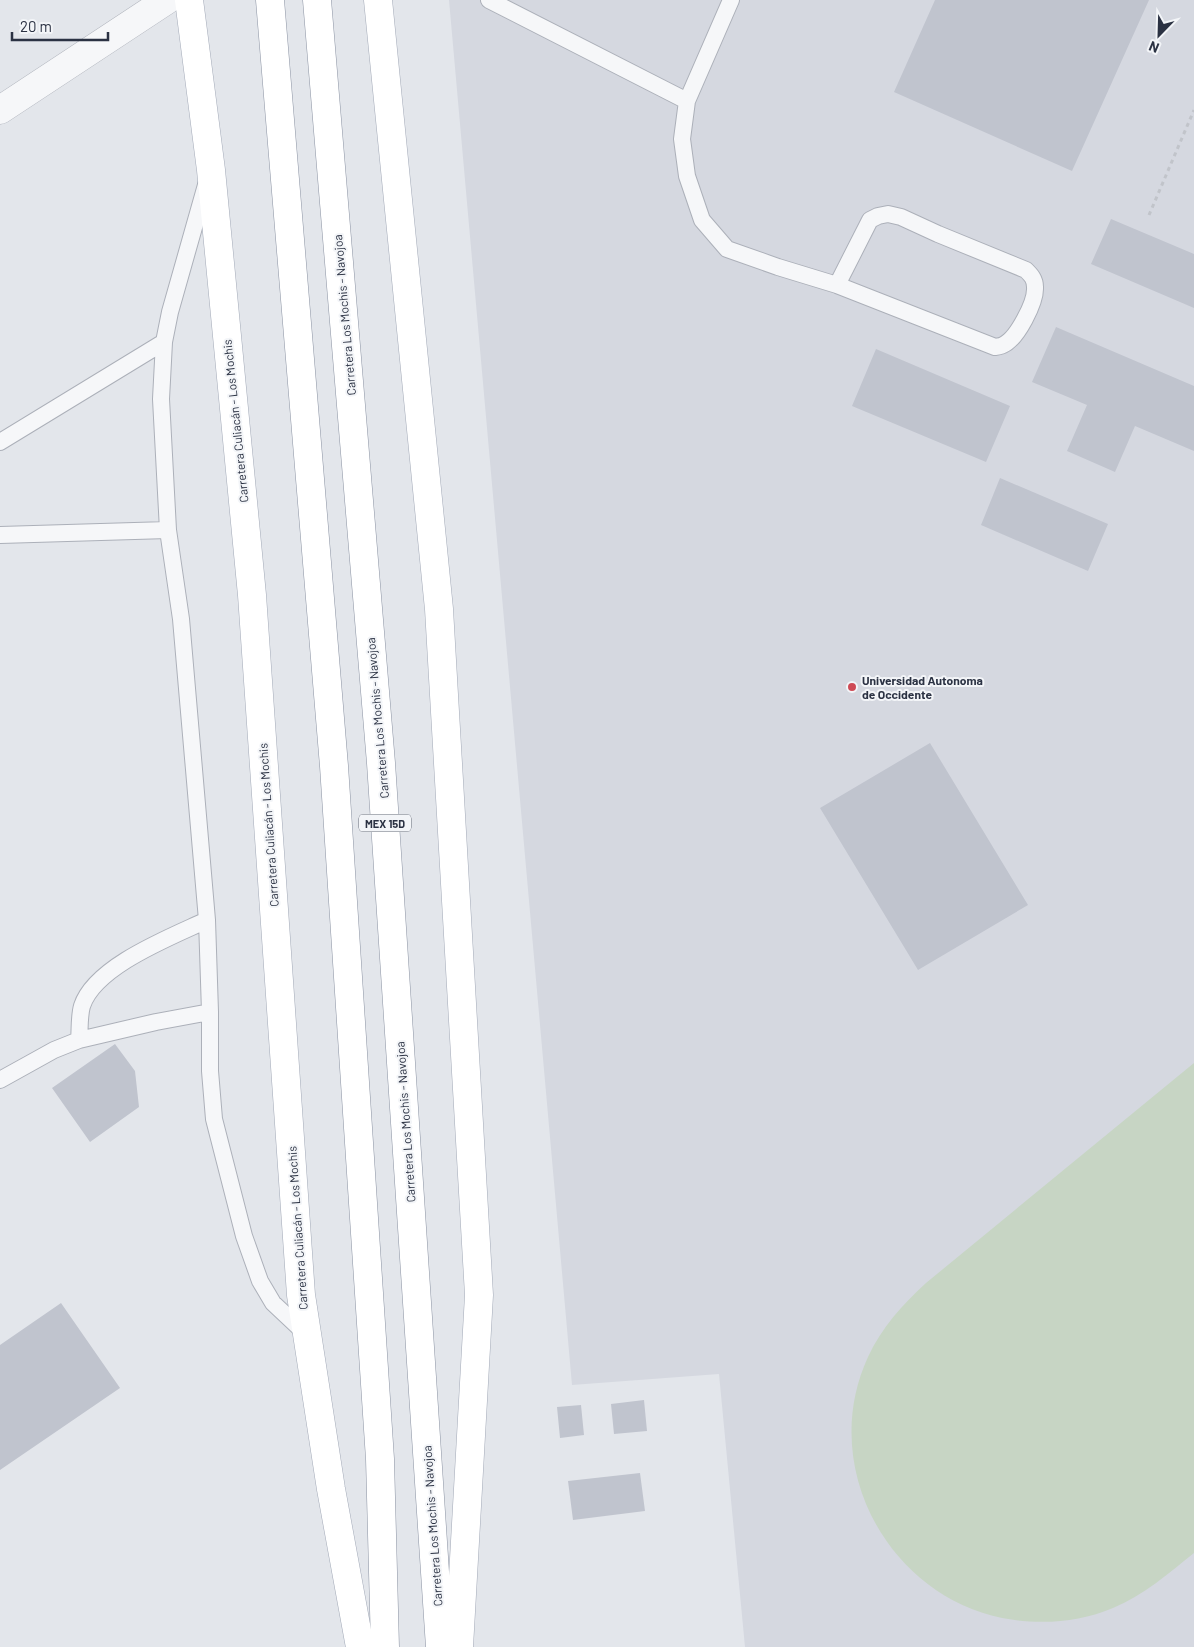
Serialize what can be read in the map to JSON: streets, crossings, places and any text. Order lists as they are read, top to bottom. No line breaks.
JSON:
{"streets":{"main road":["Carretera Los Mochis - Navojoa","Carretera Culiacán - Los Mochis","MEX 15D"]},"places":["Universidad Autonoma de Occidente"],"scale_bar":"20 m","north":"bottom left"}
